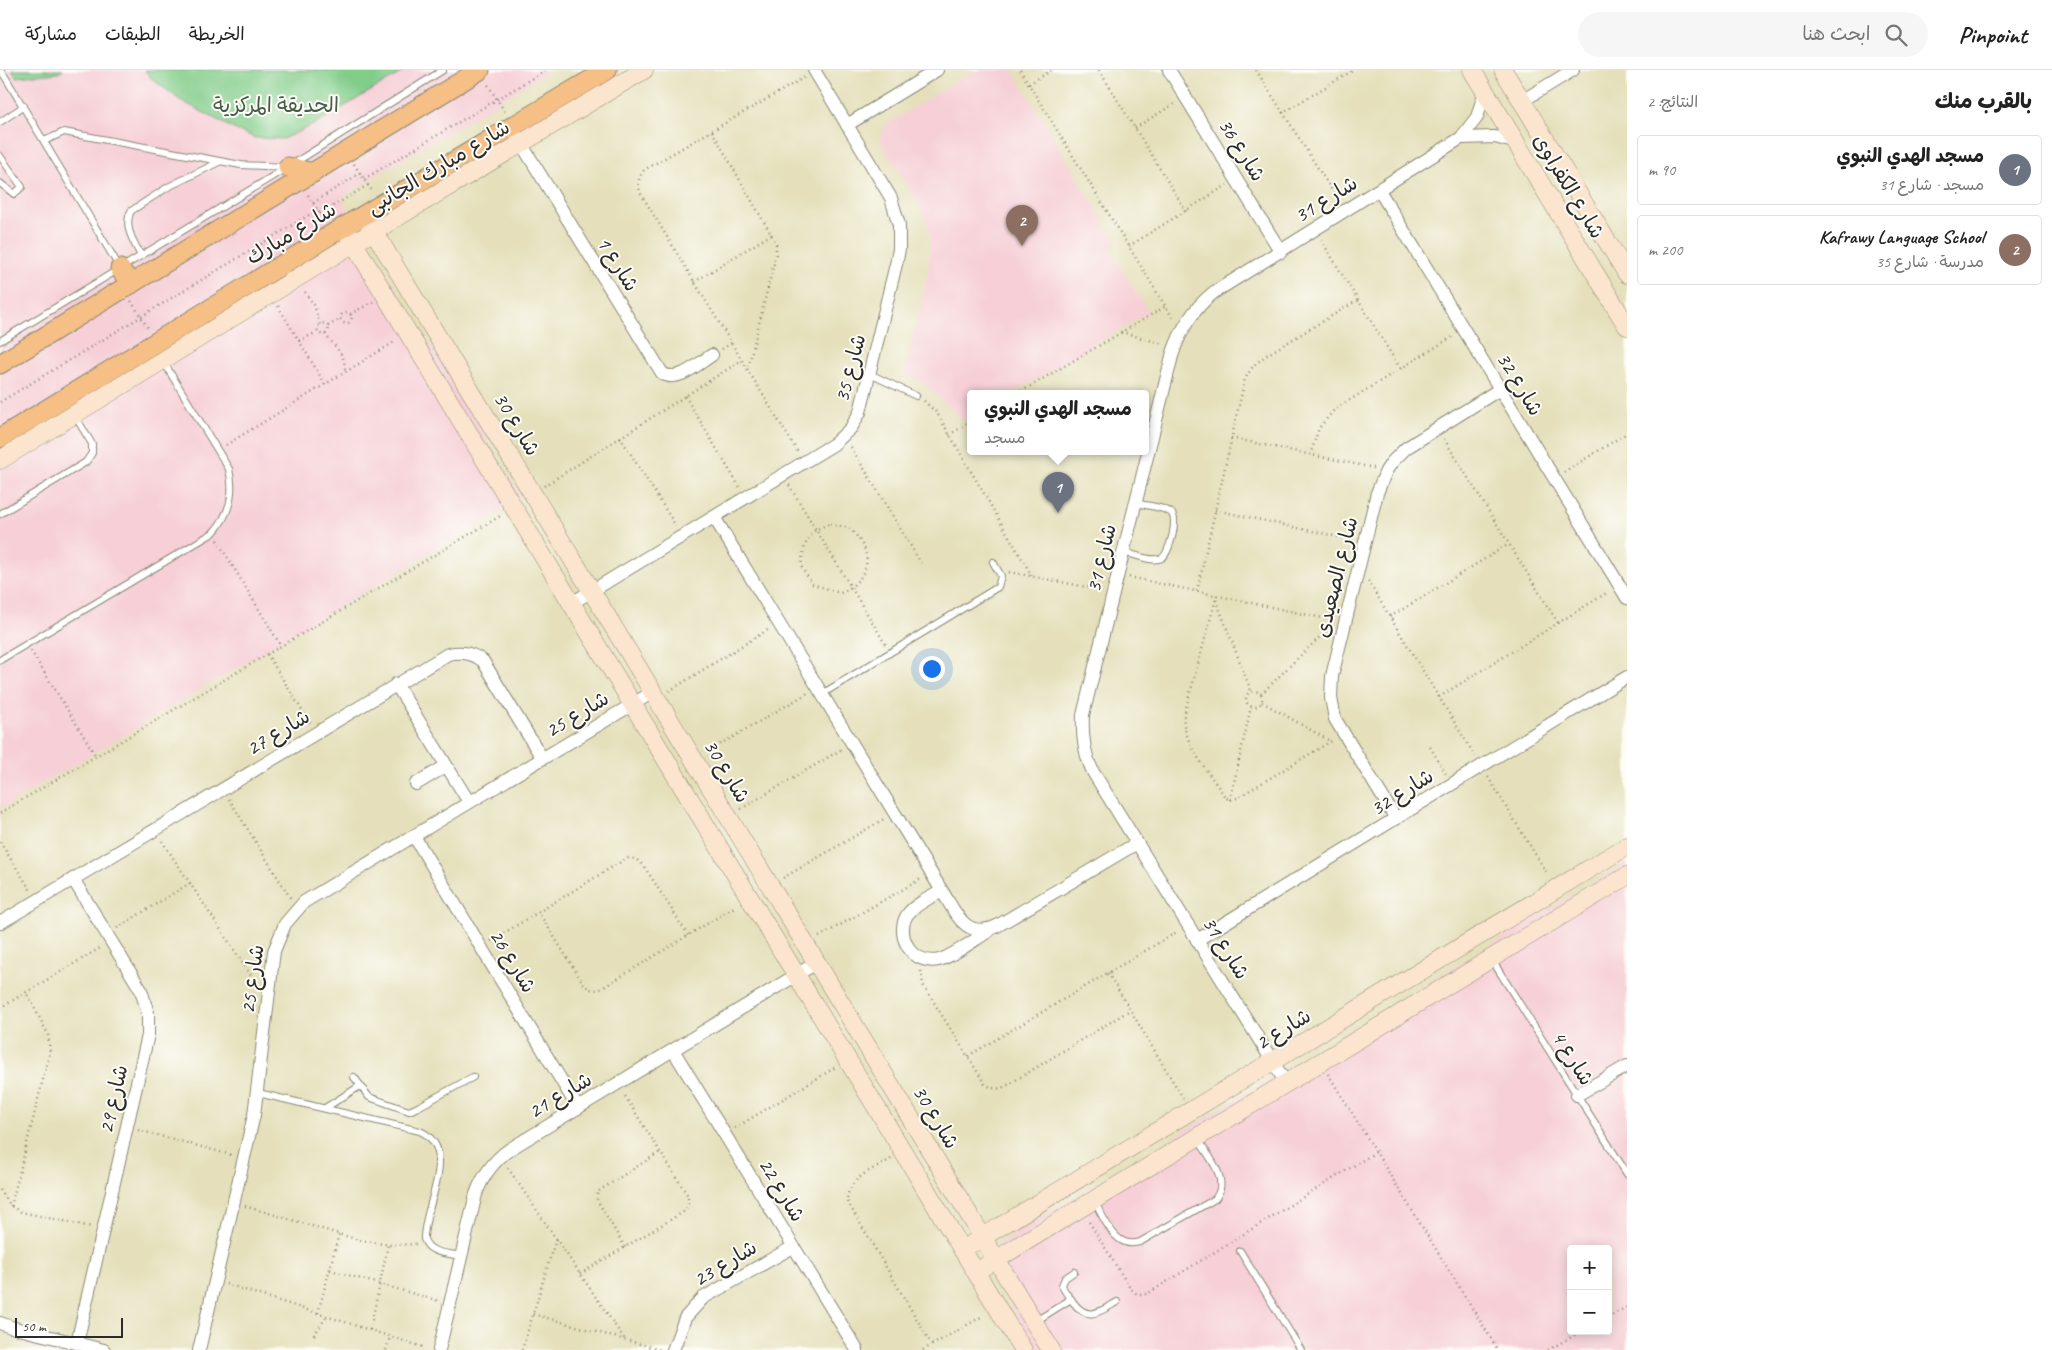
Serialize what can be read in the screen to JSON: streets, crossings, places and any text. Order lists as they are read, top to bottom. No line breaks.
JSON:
{"streets":{"main road":["شارع مبارك"],"street":["شارع 36","شارع مبارك الجانبى","شارع الكفراوى","شارع 31","شارع 1","شارع 35","شارع 32","شارع 30","شارع الصعيدى","شارع 25","شارع 27","شارع 26","شارع 2","شارع 21","شارع 29","شارع 22","شارع 23"],"lane":["شارع 4"]},"crossings":[["شارع 36","شارع 31"],["شارع مبارك الجانبى","شارع 1"],["شارع مبارك الجانبى","شارع 30"],["شارع الكفراوى","شارع 31"],["شارع 31","شارع 32"],["شارع 31","شارع 2"],["شارع مبارك","شارع 1"],["شارع مبارك","شارع 30"],["شارع 35","شارع 30"],["شارع 32","شارع الصعيدى"],["شارع 30","شارع 25"],["شارع 30","شارع 2"],["شارع 30","شارع 21"],["شارع 25","شارع 27"],["شارع 25","شارع 26"],["شارع 27","شارع 29"],["شارع 26","شارع 21"],["شارع 21","شارع 22"],["شارع 22","شارع 23"]],"parks":["الحديقة المركزية"],"scale_bar":"50 m","page":{"header":"Pinpoint","search":"ابحث هنا","nav":["الخريطة","الطبقات","مشاركة"],"heading":["بالقرب منك","النتائج: 2"],"list":[{"mark":"1","name":"مسجد الهدي النبوي","note":"مسجد · شارع 31","value":"90 m"},{"mark":"2","name":"Kafrawy Language School","note":"مدرسة · شارع 35","value":"200 m"}],"pins":["2","1"],"popup":["مسجد الهدي النبوي","مسجد"],"map_buttons":["+","−"],"scale":"50 m"}}
